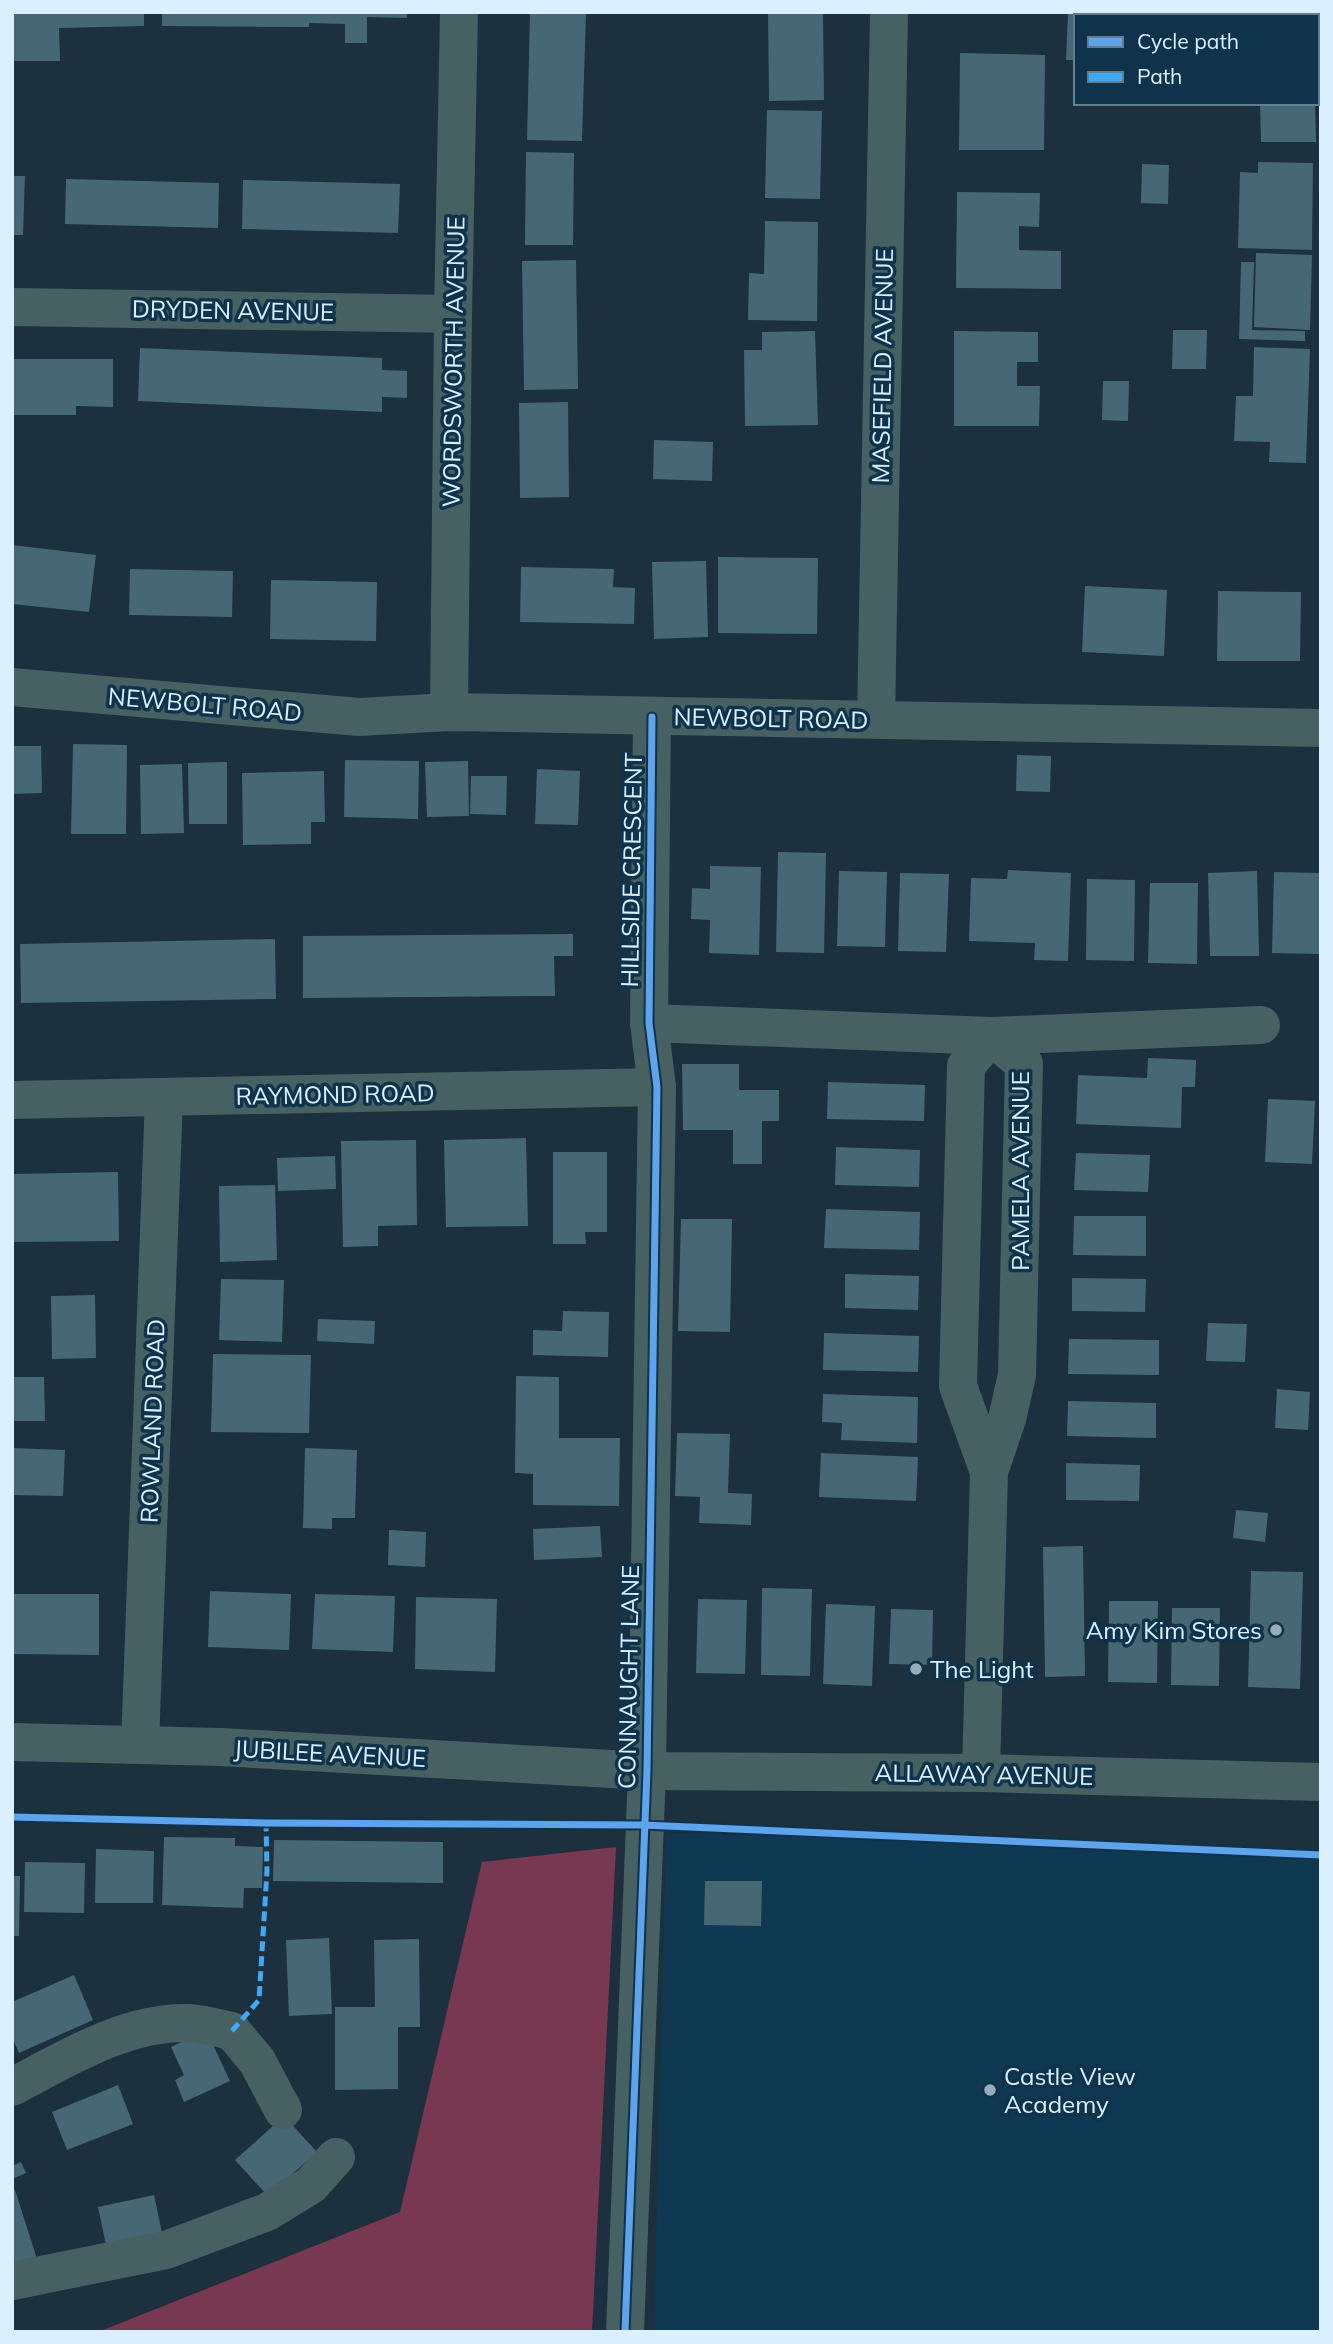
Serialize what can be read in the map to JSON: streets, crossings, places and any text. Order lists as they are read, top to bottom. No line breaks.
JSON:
{"streets":{"street":["DRYDEN AVENUE","WORDSWORTH AVENUE","MASEFIELD AVENUE","NEWBOLT ROAD","HILLSIDE CRESCENT","RAYMOND ROAD","PAMELA AVENUE","ROWLAND ROAD","CONNAUGHT LANE","JUBILEE AVENUE","ALLAWAY AVENUE"]},"crossings":[["DRYDEN AVENUE","WORDSWORTH AVENUE"],["WORDSWORTH AVENUE","NEWBOLT ROAD"],["MASEFIELD AVENUE","NEWBOLT ROAD"],["NEWBOLT ROAD","HILLSIDE CRESCENT"],["HILLSIDE CRESCENT","PAMELA AVENUE"],["HILLSIDE CRESCENT","CONNAUGHT LANE"],["RAYMOND ROAD","ROWLAND ROAD"],["RAYMOND ROAD","CONNAUGHT LANE"],["PAMELA AVENUE","ALLAWAY AVENUE"],["ROWLAND ROAD","JUBILEE AVENUE"],["CONNAUGHT LANE","JUBILEE AVENUE"],["CONNAUGHT LANE","ALLAWAY AVENUE"],["JUBILEE AVENUE","ALLAWAY AVENUE"]],"places":["Amy Kim Stores","The Light","Castle View Academy"],"legend":["Cycle path","Path"]}
